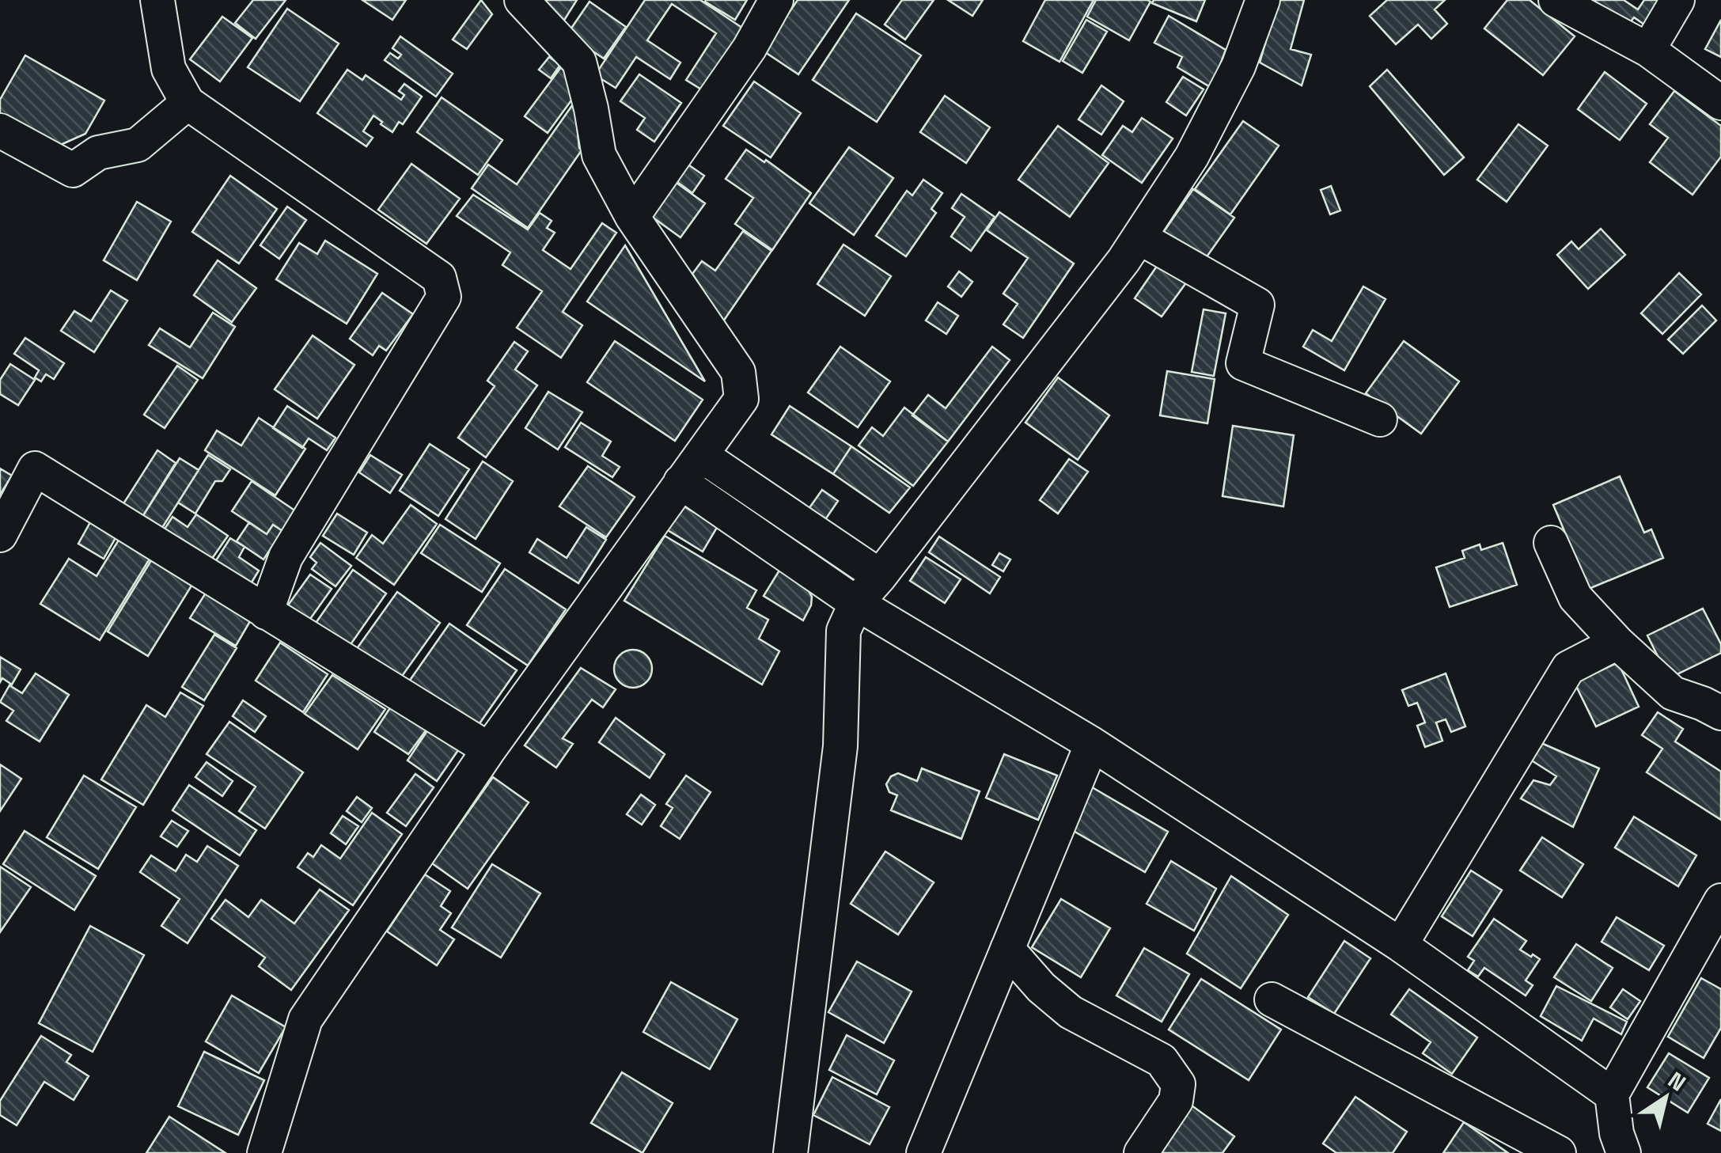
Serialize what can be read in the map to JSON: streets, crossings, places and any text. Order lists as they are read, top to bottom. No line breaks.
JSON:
{"north":"top right"}
